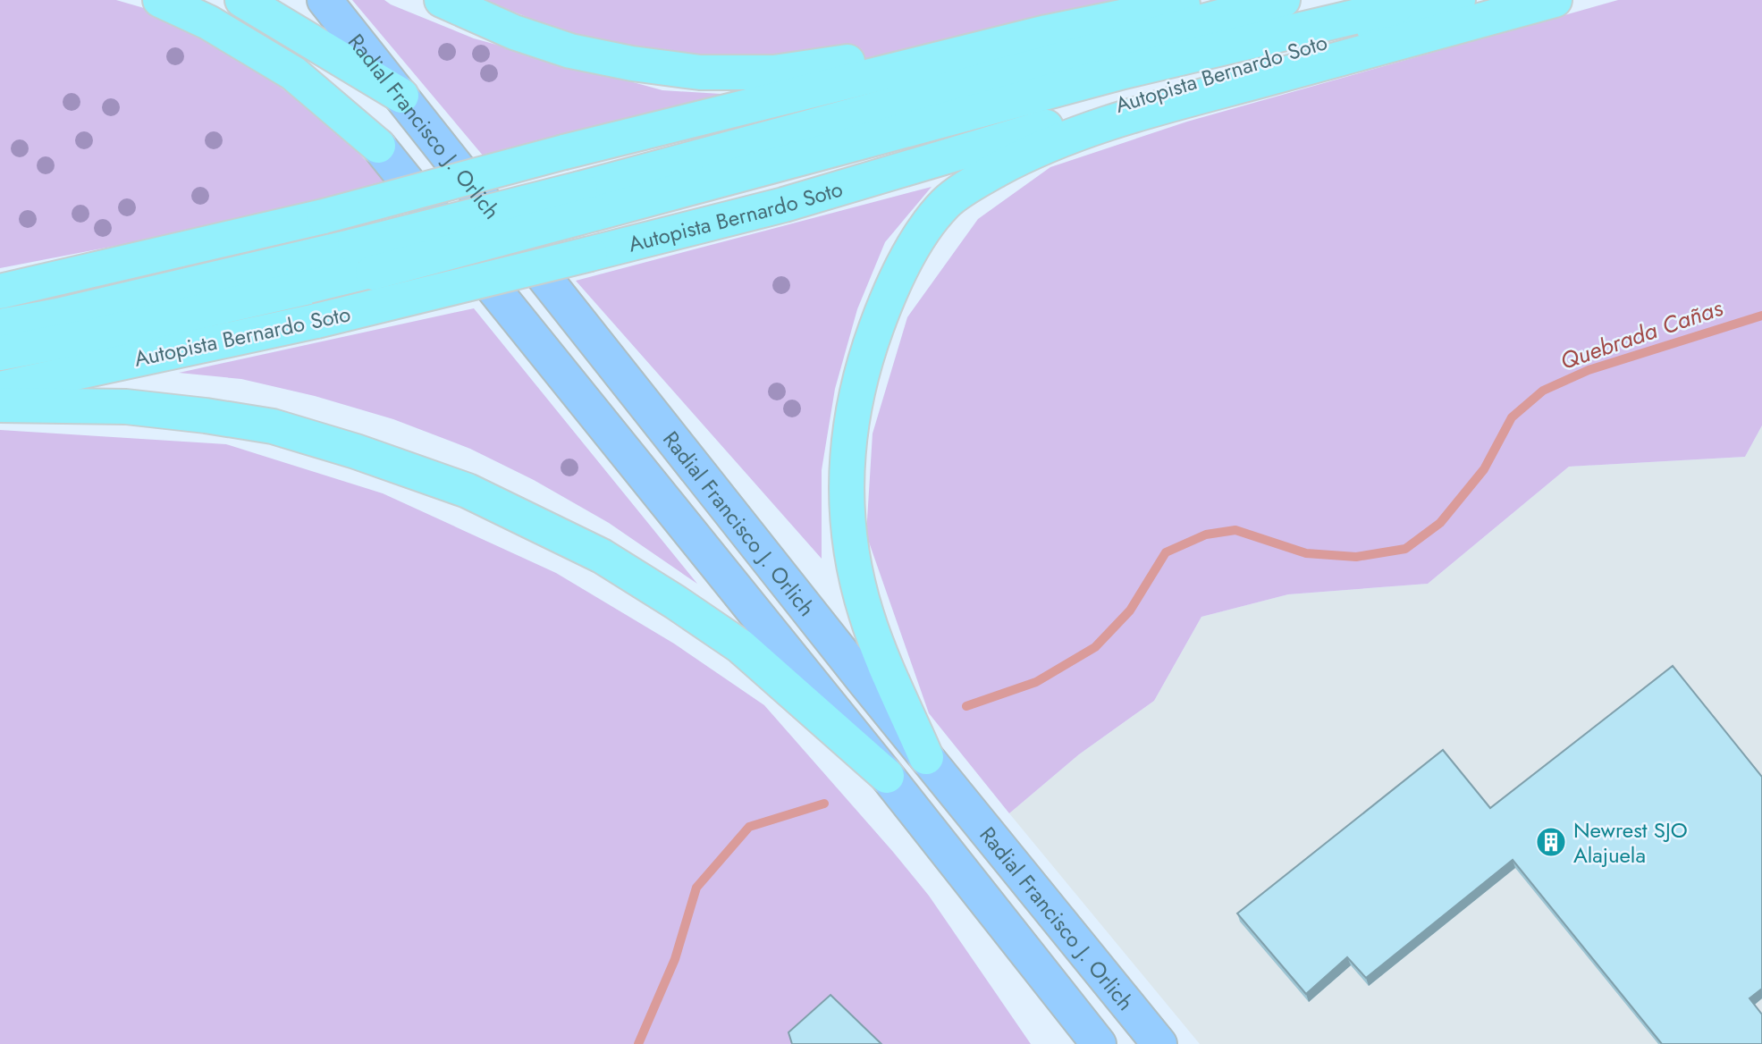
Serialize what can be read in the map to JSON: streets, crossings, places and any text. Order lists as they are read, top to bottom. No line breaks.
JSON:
{"streets":{"highway":["Autopista Bernardo Soto"],"main road":["Radial Francisco J. Orlich"]},"water":["Quebrada Cañas"],"places":{"building":["Newrest SJO Alajuela"]}}
